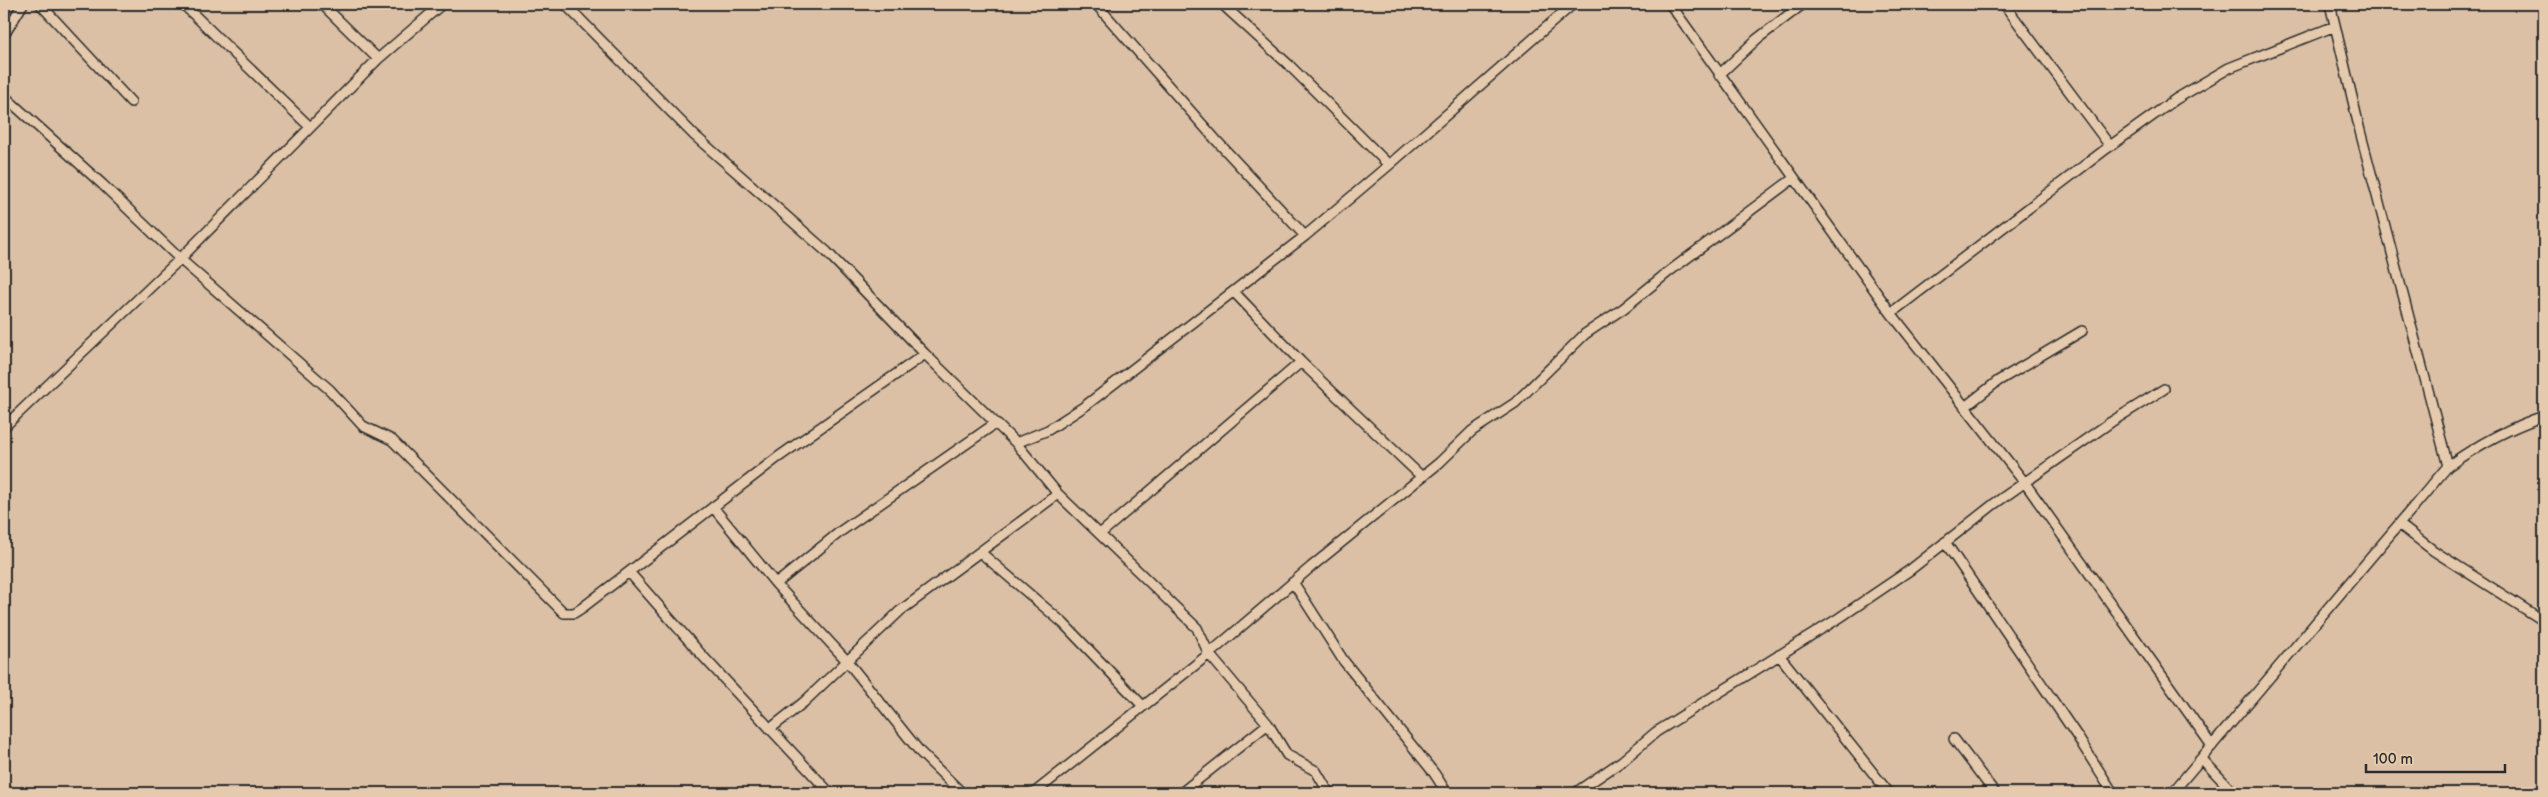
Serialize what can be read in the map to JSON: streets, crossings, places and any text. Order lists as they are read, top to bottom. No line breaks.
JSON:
{"scale_bar":"100 m"}
